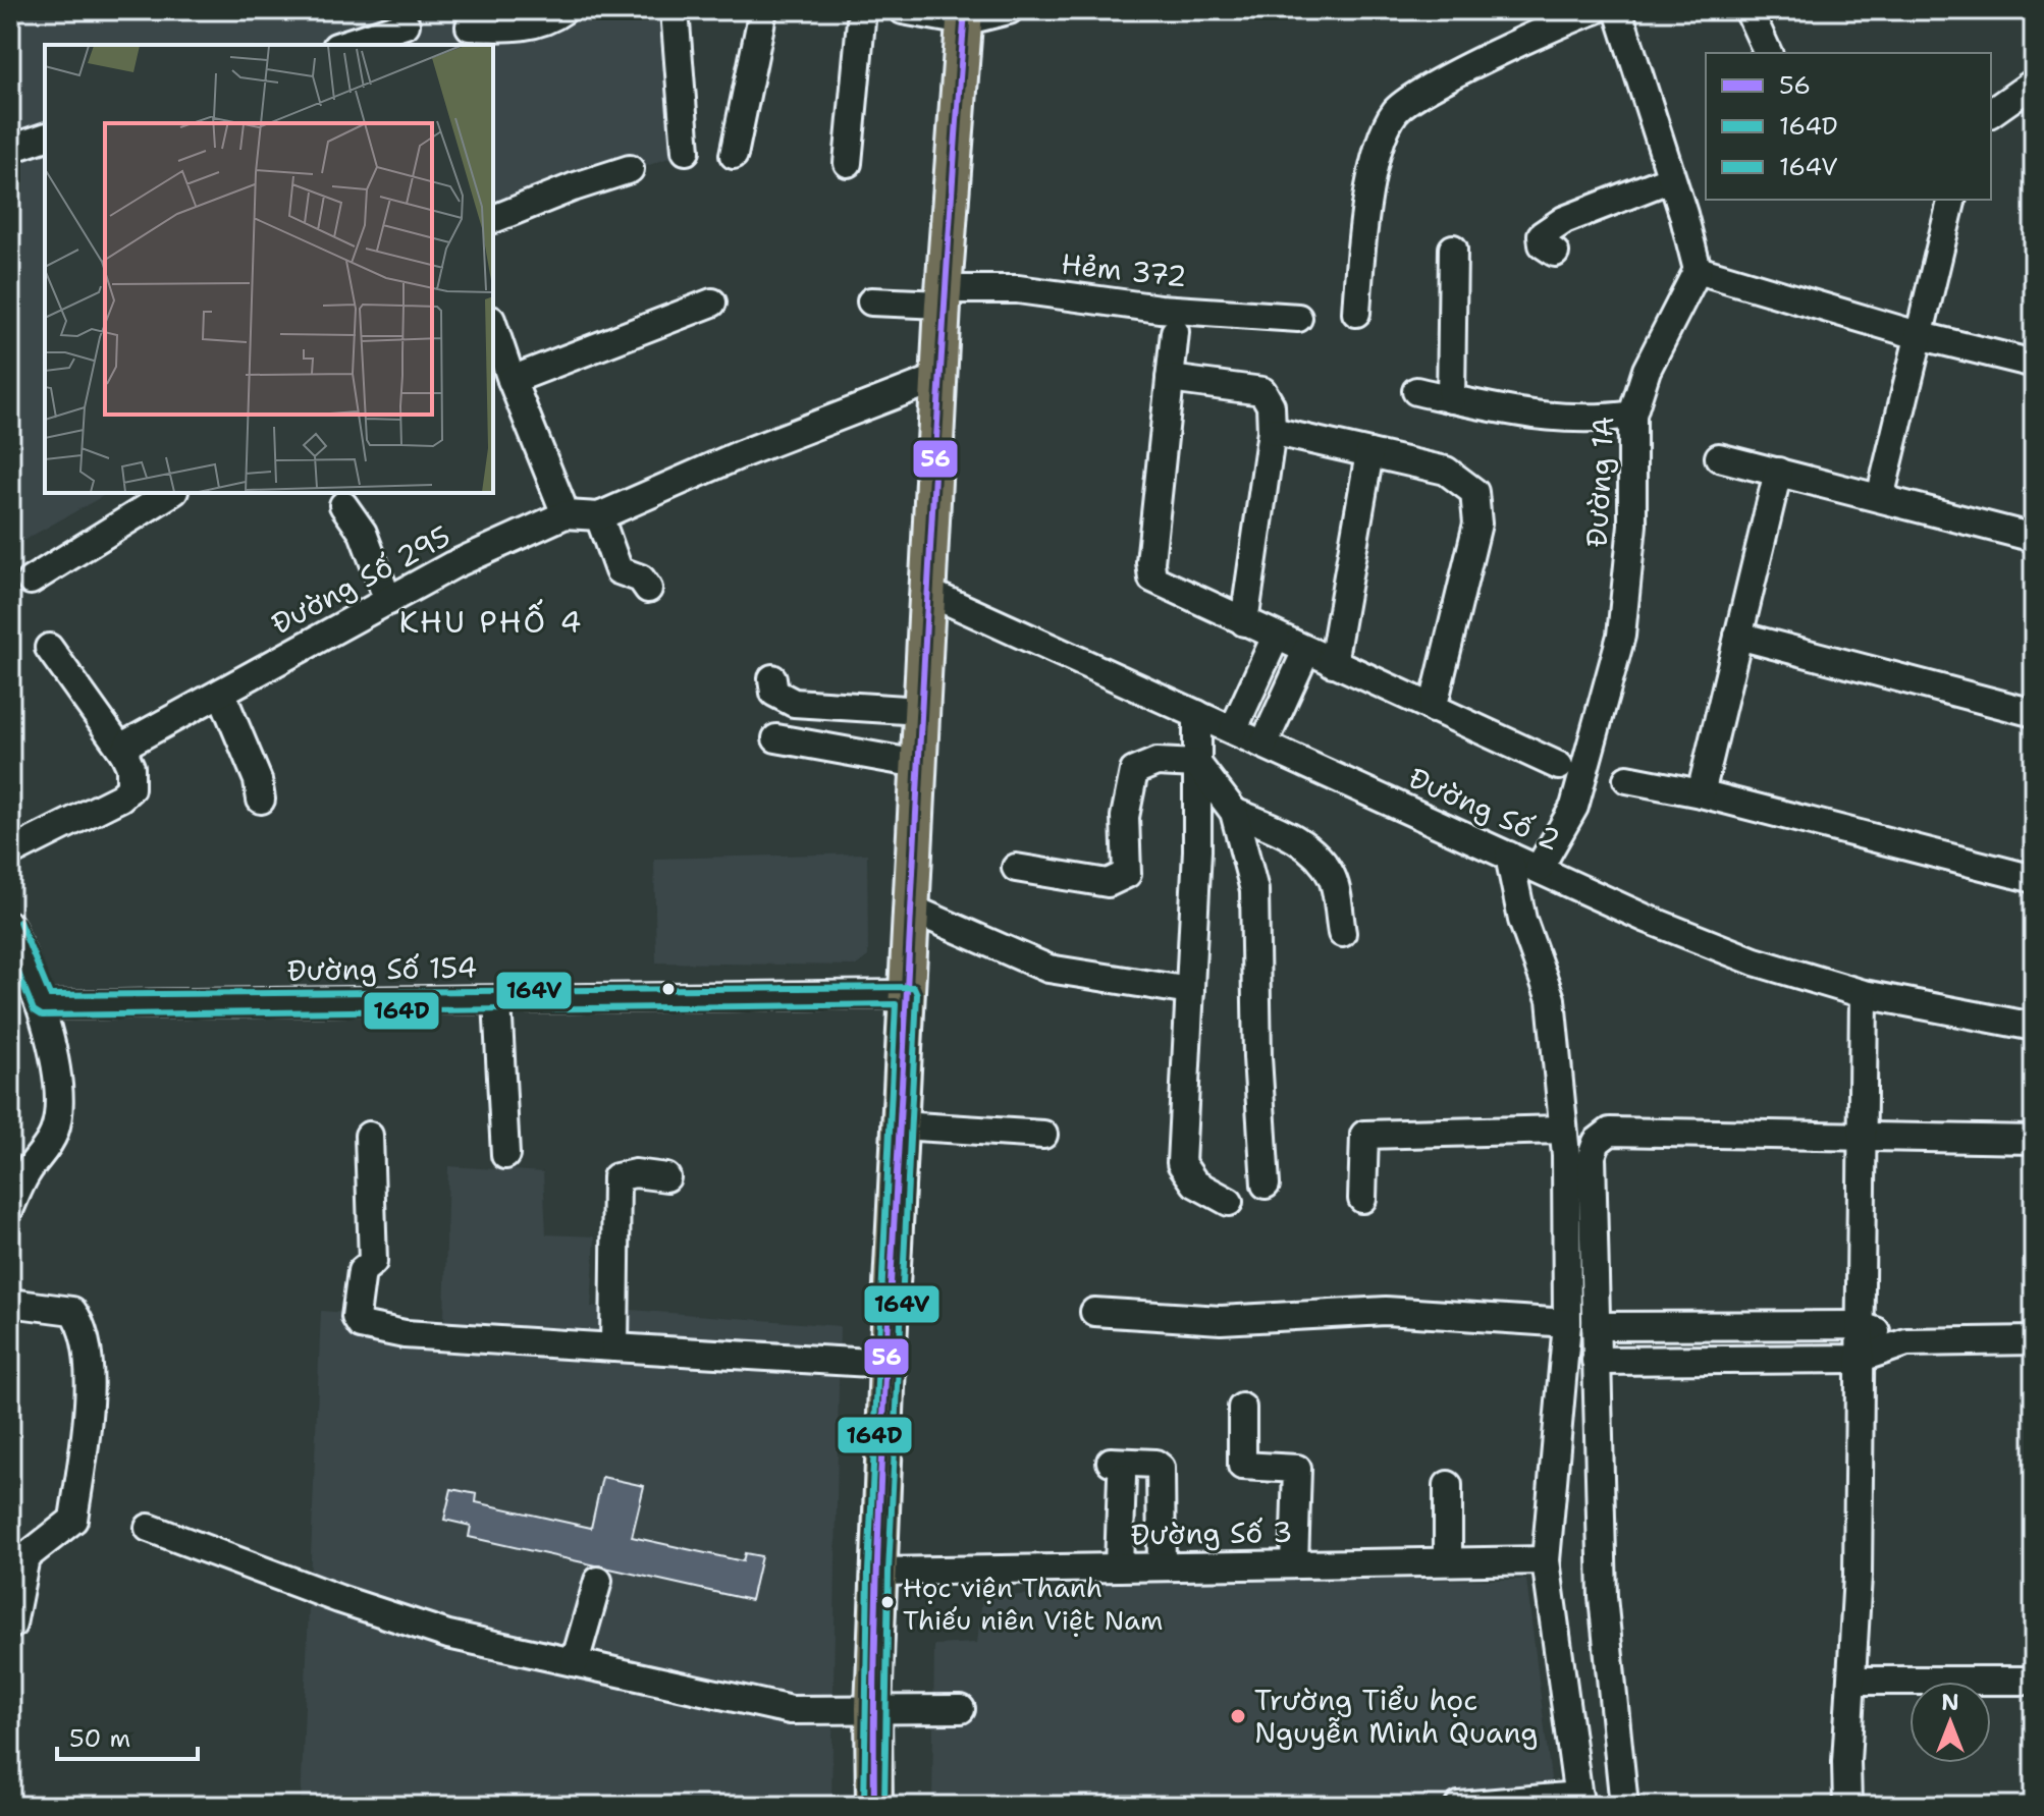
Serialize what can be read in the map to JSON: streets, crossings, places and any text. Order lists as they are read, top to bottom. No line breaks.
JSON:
{"streets":{"street":["Hẻm 372","Đường 1A","Đường Số 295","Đường Số 2","Đường Số 154","Đường Số 3"]},"crossings":[["Đường 1A","Đường Số 2"]],"districts":["KHU PHỐ 4"],"places":["Học viện Thanh Thiếu niên Việt Nam","Trường Tiểu học Nguyễn Minh Quang"],"lines":["transit line 56","transit line 164V","transit line 164D"],"legend":["56","164D","164V"],"scale_bar":"50 m","north":"top"}
